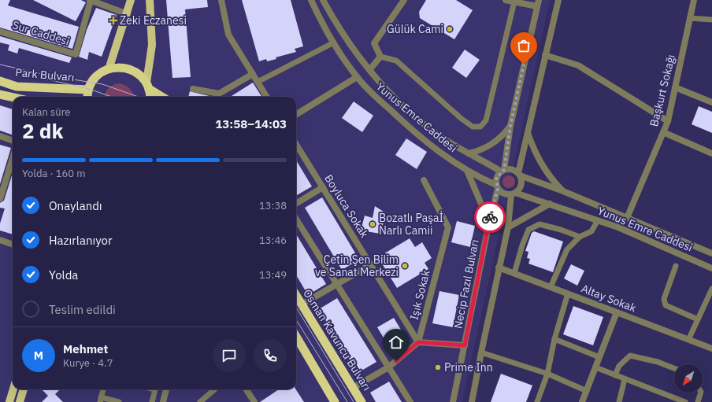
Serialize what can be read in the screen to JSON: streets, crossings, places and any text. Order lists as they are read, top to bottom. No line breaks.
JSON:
{"streets":{"highway":["Park Bulvarı","Osman Kavuncu Bulvarı"],"street":["Sur Caddesi","Başkurt Sokağı","Yunus Emre Caddesi","Boyluca Sokak","Necip Fazıl Bulvarı","Işık Sokak","Altay Sokak"]},"crossings":[["Başkurt Sokağı","Yunus Emre Caddesi"],["Yunus Emre Caddesi","Necip Fazıl Bulvarı"],["Boyluca Sokak","Işık Sokak"]],"places":{"health":["Zeki Eczanesi"],"other":["Gülük Cami","Bozatlı Paşaİ Narlı Camii","Çetin Şen Bilim ve Sanat Merkezi","Prime Inn"]},"north":"bottom left","page":{"heading":["2 dk","Kalan süre","13:58–14:03"],"panel":["Mehmet","Kurye · 4.7"],"bar":"Yolda · 160 m","list":[["Onaylandı","13:38"],["Hazırlanıyor","13:46"],["Yolda","13:49"],"Teslim edildi"],"round":"M"}}
